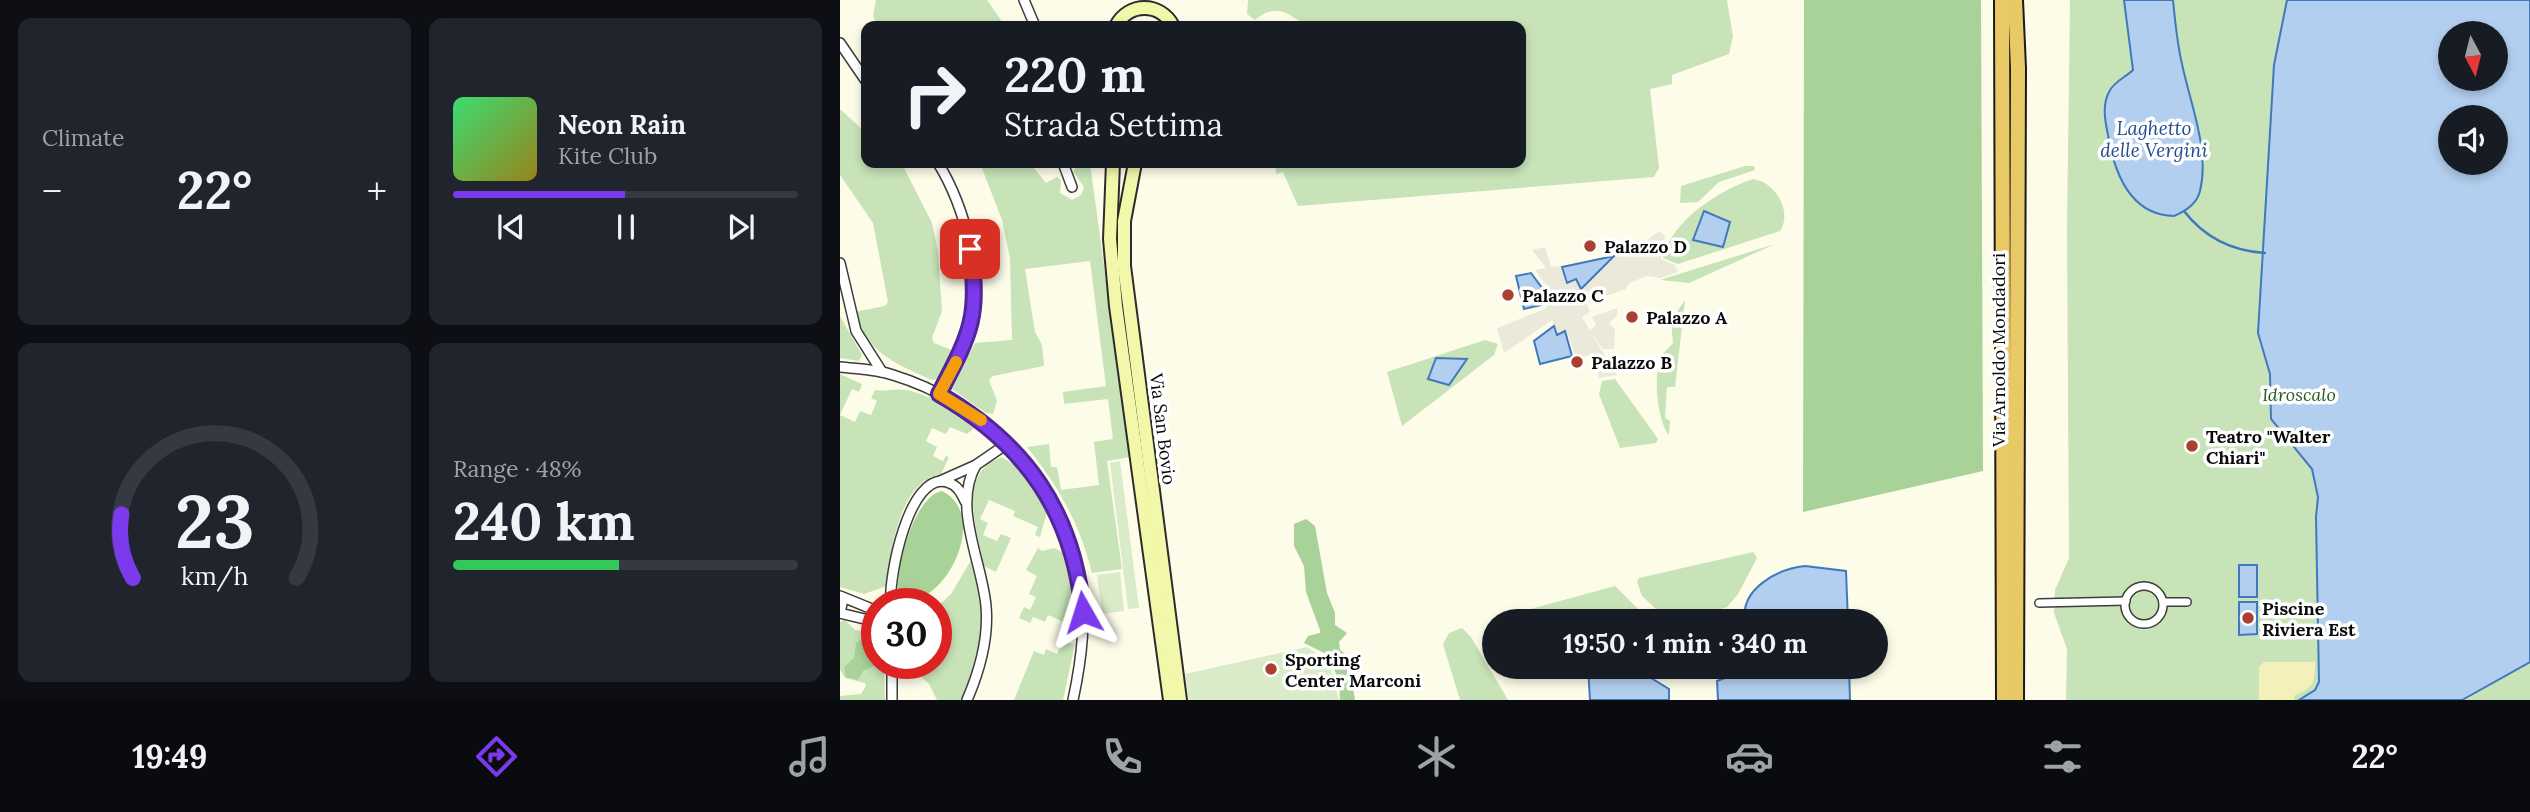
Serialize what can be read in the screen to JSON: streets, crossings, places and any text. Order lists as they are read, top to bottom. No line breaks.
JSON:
{"streets":{"highway":["Via Arnoldo Mondadori"],"main road":["Via San Bovio"]},"water":["Laghetto delle Vergini"],"parks":["Idroscalo"],"places":["Palazzo D","Palazzo C","Palazzo A","Palazzo B","Teatro \"Walter Chiari\"","Piscine Riviera Est","Sporting Center Marconi"],"north":"bottom","page":{"tile":["Climate",["Range · 48%","240 km"]],"turn":["220 m","Strada Settima"],"song":["Neon Rain","Kite Club"],"heat":["−","22°","+"],"limit":"30","trip":"19:50 · 1 min · 340 m","tabs":["19:49","22°"],"gauge":["23","km/h"]}}
